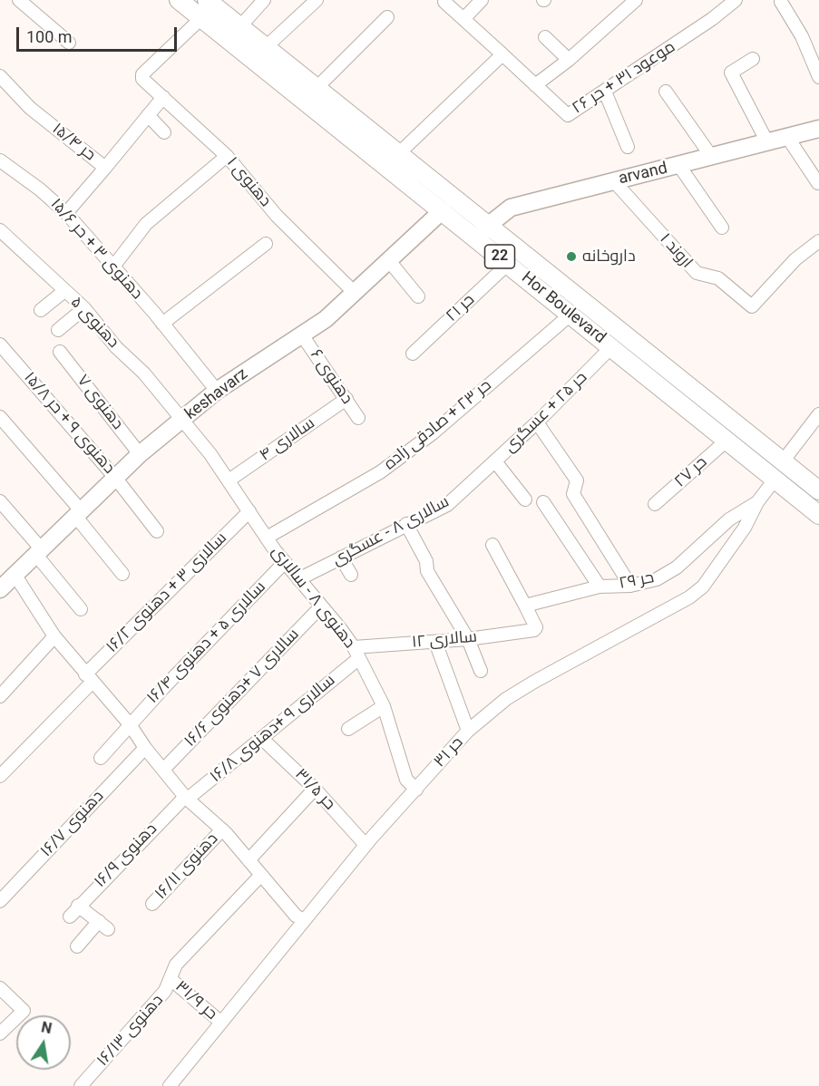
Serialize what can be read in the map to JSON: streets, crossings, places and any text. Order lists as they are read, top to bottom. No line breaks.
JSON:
{"streets":{"main road":["22","Hor Boulevard"],"street":["موعود ۳۱ + حر ۲۶","حر ۱۵/۴","arvand","دهنوی ۱","دهنوی ۳ + حر ۱۵/۶","اروند ۱","حر ۲۱","دهنوی ۵","دهنوی ۶","keshavarz","دهنوی ۷","حر ۲۵ + عسگری","دهنوی ۹ + حر ۱۵/۸","حر ۲۳ + صادقی زاده","سالاری ۴","حر ۲۷","سالاری ۸ - عسگری","حر ۲۹","سالاری ۳ + دهنوی ۱۶/۲","دهنوی ۸ - سالاری","سالاری ۱۲","سالاری ۵ + دهنوی ۱۶/۴","سالاری ۷ +دهنوی ۱۶/۶","سالاری ۹ +دهنوی ۱۶/۸","حر ۳۱","حر ۳۱/۵","دهنوی ۱۶/۷","دهنوی ۱۶/۹","دهنوی ۱۶/۱۱","حر ۳۱/۹","دهنوی ۱۶/۱۳"]},"crossings":[["حر ۱۵/۴","دهنوی ۱"],["arvand","اروند ۱"],["arvand","Hor Boulevard"],["دهنوی ۱","Hor Boulevard"],["دهنوی ۱","keshavarz"],["دهنوی ۳ + حر ۱۵/۶","keshavarz"],["حر ۲۱","Hor Boulevard"],["Hor Boulevard","keshavarz"],["Hor Boulevard","حر ۲۵ + عسگری"],["Hor Boulevard","حر ۲۳ + صادقی زاده"],["Hor Boulevard","حر ۲۷"],["Hor Boulevard","حر ۳۱"],["دهنوی ۵","keshavarz"],["دهنوی ۵","دهنوی ۸ - سالاری"],["دهنوی ۶","keshavarz"],["دهنوی ۶","سالاری ۴"],["keshavarz","دهنوی ۷"],["keshavarz","دهنوی ۹ + حر ۱۵/۸"],["keshavarz","دهنوی ۸ - سالاری"],["حر ۲۵ + عسگری","سالاری ۸ - عسگری"],["حر ۲۳ + صادقی زاده","دهنوی ۸ - سالاری"],["سالاری ۴","دهنوی ۸ - سالاری"],["سالاری ۸ - عسگری","دهنوی ۸ - سالاری"],["حر ۲۹","سالاری ۱۲"],["حر ۲۹","حر ۳۱"],["سالاری ۳ + دهنوی ۱۶/۲","دهنوی ۸ - سالاری"],["دهنوی ۸ - سالاری","سالاری ۱۲"],["دهنوی ۸ - سالاری","سالاری ۵ + دهنوی ۱۶/۴"],["دهنوی ۸ - سالاری","سالاری ۷ +دهنوی ۱۶/۶"],["دهنوی ۸ - سالاری","سالاری ۹ +دهنوی ۱۶/۸"],["دهنوی ۸ - سالاری","حر ۳۱"],["سالاری ۱۲","سالاری ۹ +دهنوی ۱۶/۸"],["سالاری ۹ +دهنوی ۱۶/۸","حر ۳۱/۵"],["سالاری ۹ +دهنوی ۱۶/۸","دهنوی ۱۶/۹"],["حر ۳۱","حر ۳۱/۵"],["حر ۳۱","حر ۳۱/۹"],["حر ۳۱/۹","دهنوی ۱۶/۱۳"]],"places":["داروخانه"],"scale_bar":"100 m","north":"top"}
